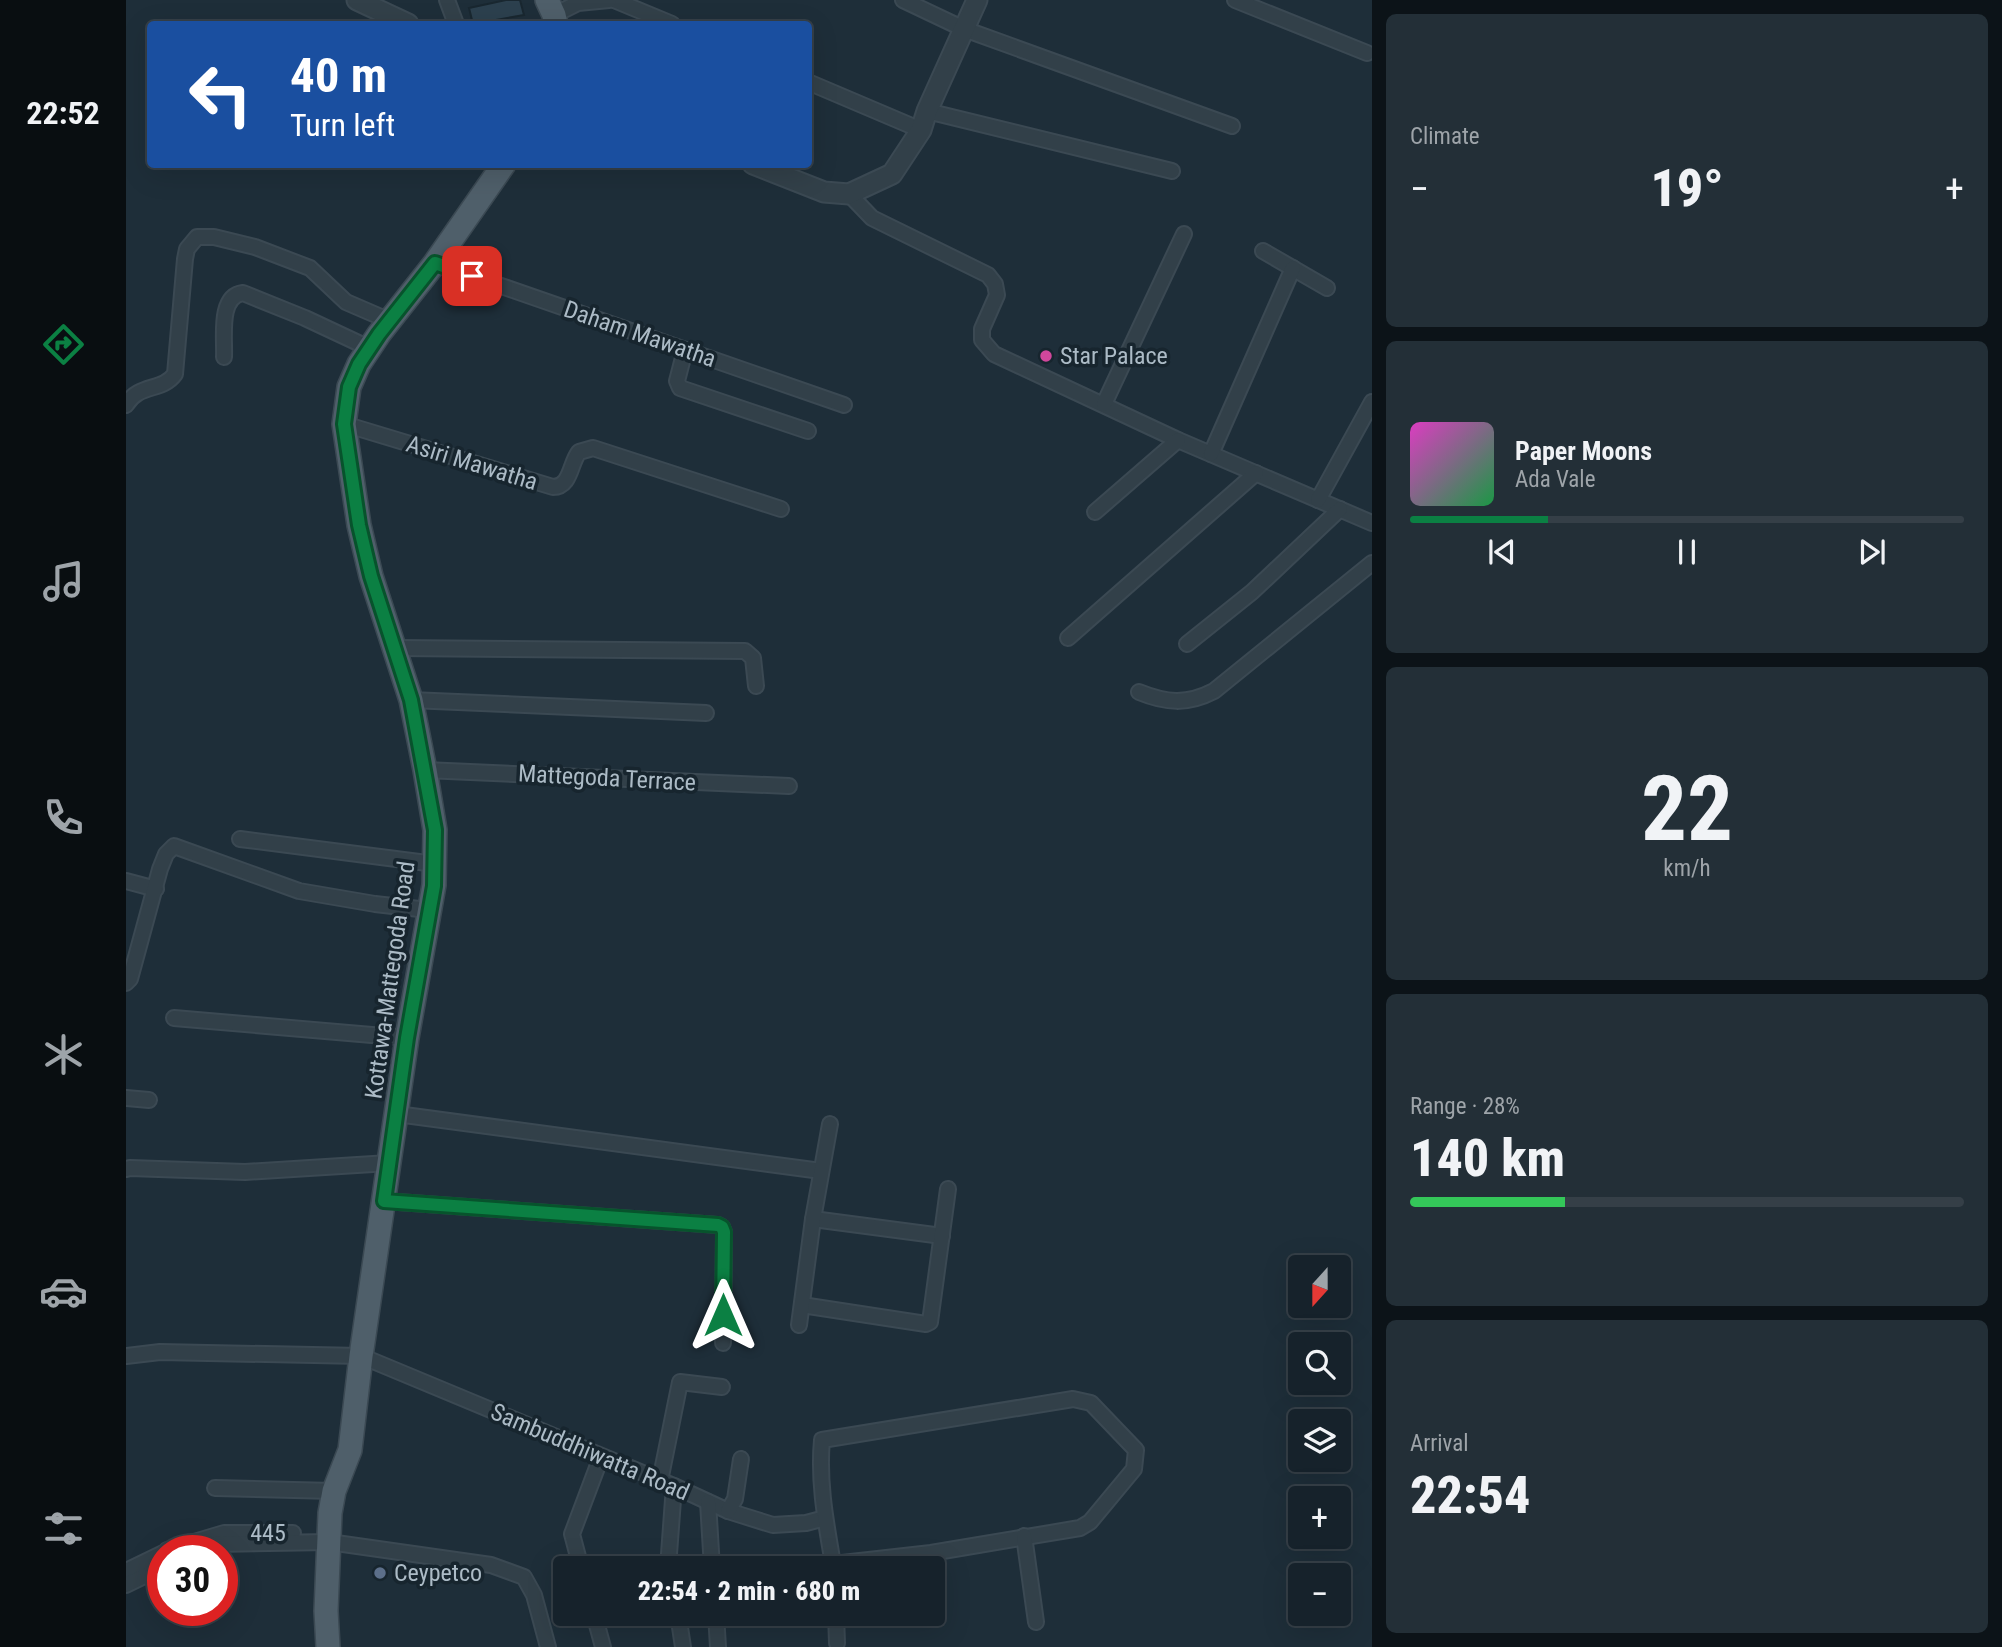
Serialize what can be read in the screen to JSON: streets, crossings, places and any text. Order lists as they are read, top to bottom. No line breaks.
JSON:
{"streets":{"main road":["Kottawa-Mattegoda Road"],"street":["Daham Mawatha","Asiri Mawatha","Mattegoda Terrace","Sambuddhiwatta Road","445"]},"crossings":[["Daham Mawatha","Kottawa-Mattegoda Road"],["Asiri Mawatha","Kottawa-Mattegoda Road"],["Mattegoda Terrace","Kottawa-Mattegoda Road"],["Kottawa-Mattegoda Road","Sambuddhiwatta Road"],["Kottawa-Mattegoda Road","445"]],"places":["Star Palace","Ceypetco"],"north":"bottom","page":{"tabs":"22:52","tile":["Climate",["22","km/h"],["Range · 28%","140 km"],["Arrival","22:54"]],"turn":["40 m","Turn left"],"heat":["−","19°","+"],"song":["Paper Moons","Ada Vale"],"map_buttons":["+","−"],"limit":"30","trip":"22:54 · 2 min · 680 m"}}
